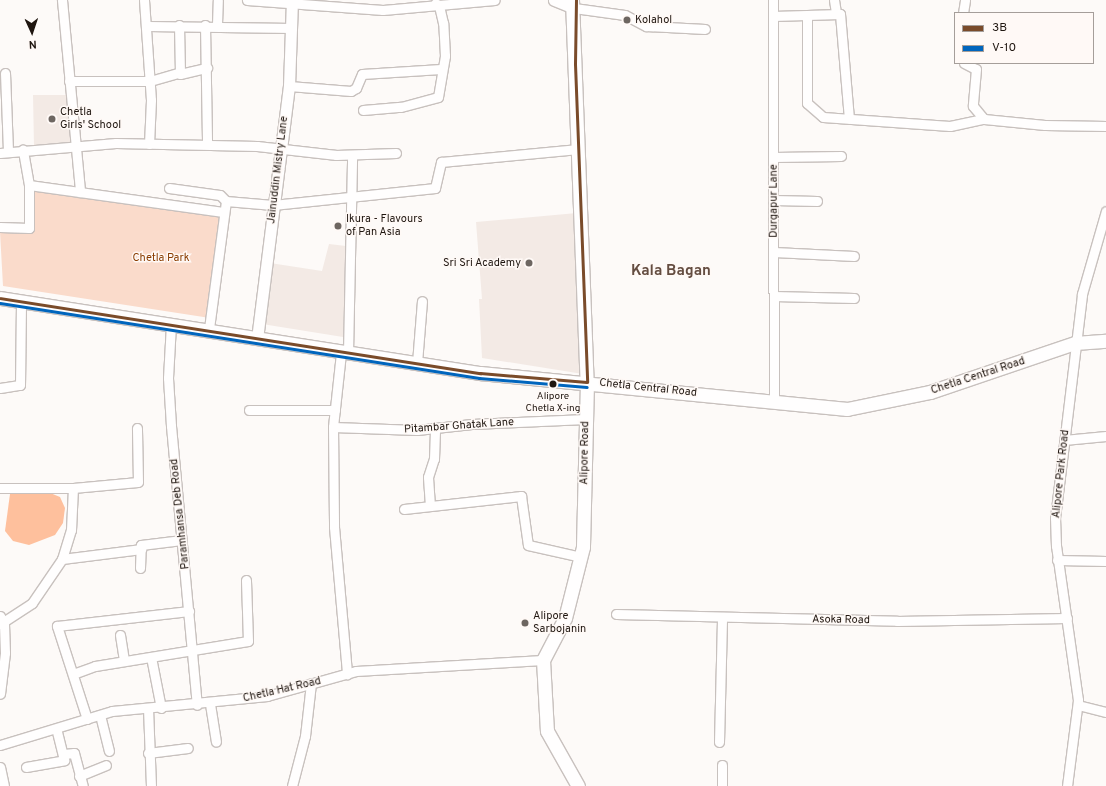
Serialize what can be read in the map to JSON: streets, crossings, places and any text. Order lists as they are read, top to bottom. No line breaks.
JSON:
{"streets":{"main road":["Chetla Central Road","Alipore Road"],"street":["Jainuddin Mistry Lane","Durgapur Lane","Pitambar Ghatak Lane","Alipore Park Road","Paramhansa Deb Road","Asoka Road","Chetla Hat Road"]},"crossings":[["Jainuddin Mistry Lane","Chetla Central Road"],["Durgapur Lane","Chetla Central Road"],["Chetla Central Road","Alipore Road"],["Chetla Central Road","Alipore Park Road"],["Chetla Central Road","Paramhansa Deb Road"],["Pitambar Ghatak Lane","Alipore Road"],["Alipore Road","Chetla Hat Road"],["Alipore Park Road","Asoka Road"],["Paramhansa Deb Road","Chetla Hat Road"]],"districts":["Kala Bagan"],"parks":["Chetla Park"],"places":["Kolahol","Chetla Girls' School","Ikura - Flavours of Pan Asia","Sri Sri Academy","Alipore Chetla X-ing","Alipore Sarbojanin"],"lines":["transit line 3B","transit line V-10"],"legend":["3B","V-10"],"north":"bottom"}
